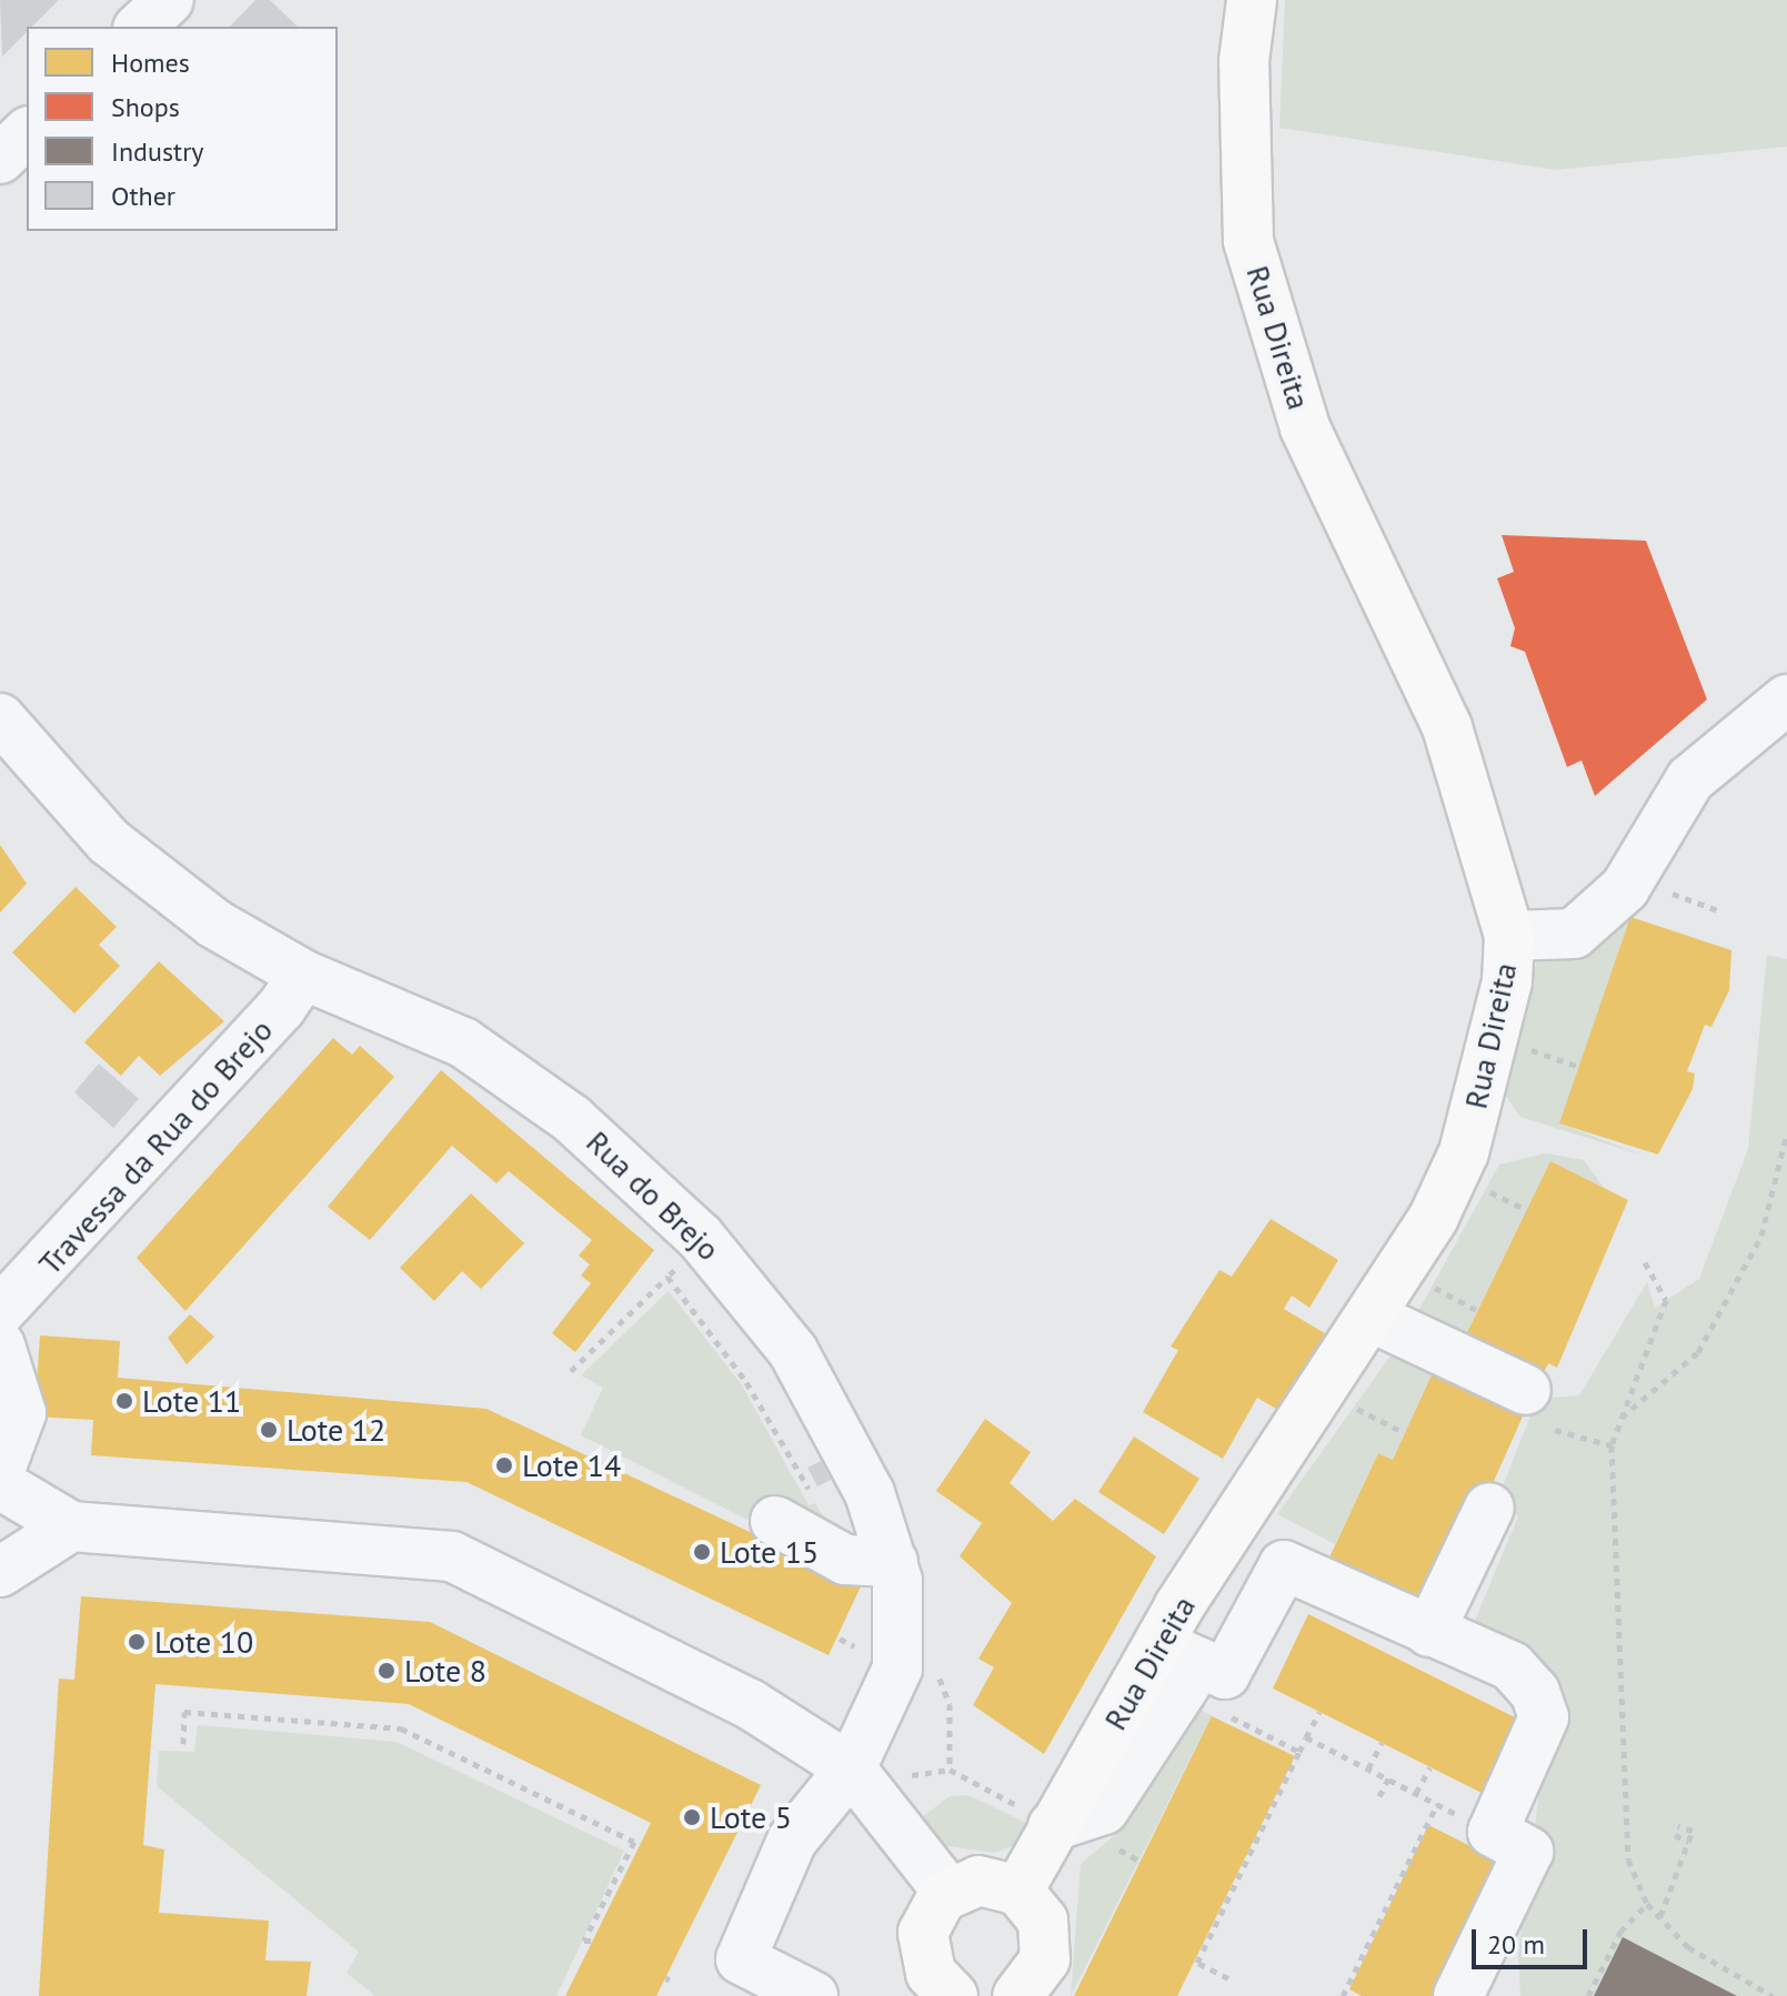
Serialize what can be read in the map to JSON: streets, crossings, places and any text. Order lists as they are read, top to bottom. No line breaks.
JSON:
{"streets":{"main road":["Rua Direita"],"street":["Travessa da Rua do Brejo","Rua do Brejo"]},"crossings":[["Travessa da Rua do Brejo","Rua do Brejo"]],"places":["Lote 11","Lote 12","Lote 14","Lote 15","Lote 10","Lote 8","Lote 5"],"legend":["Homes","Shops","Industry","Other"],"scale_bar":"20 m"}
